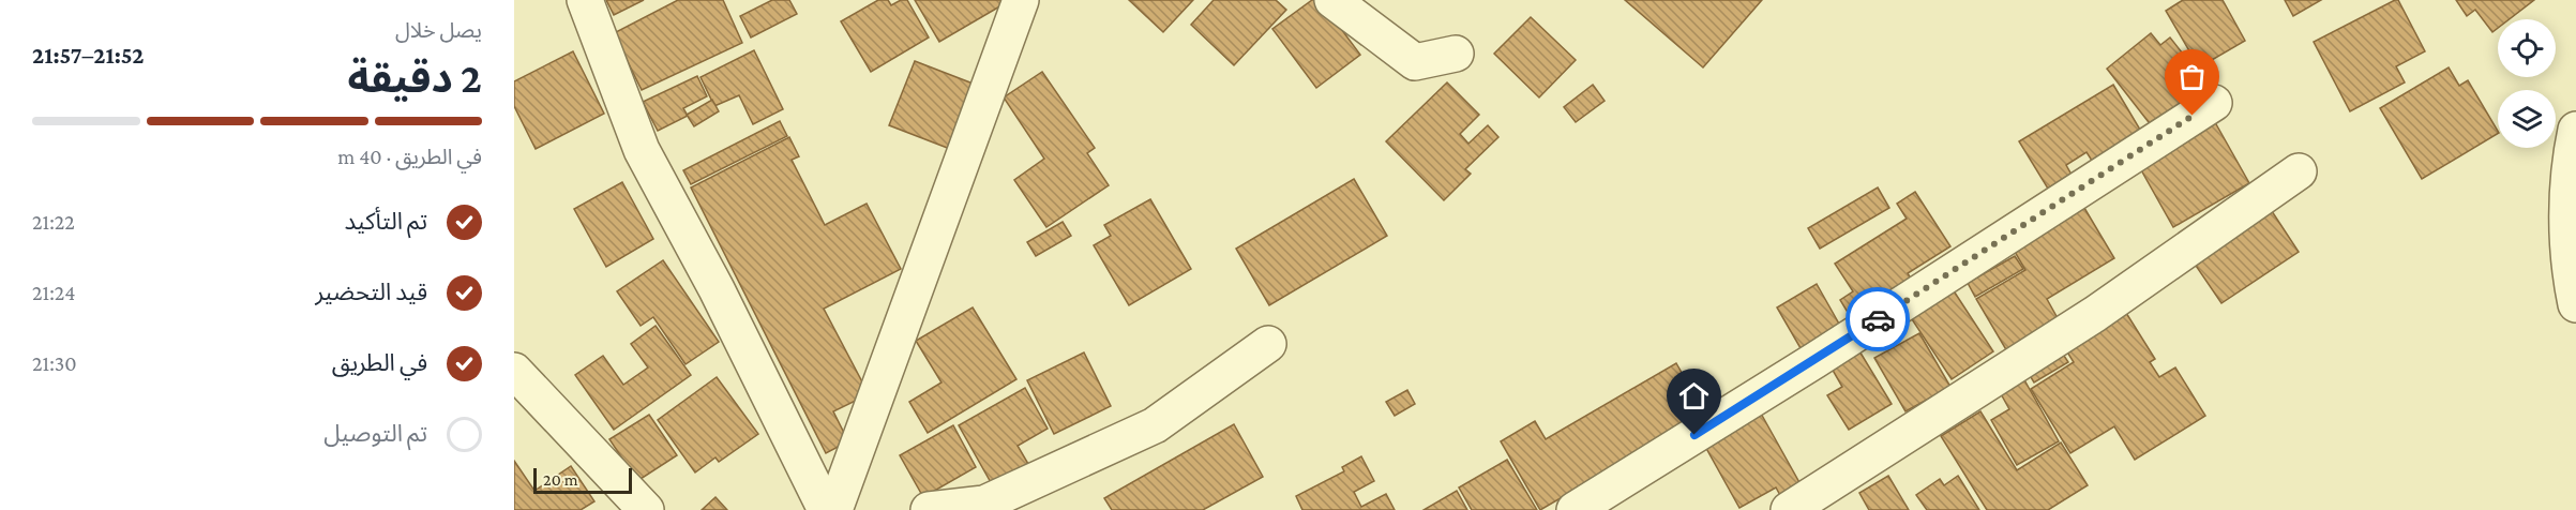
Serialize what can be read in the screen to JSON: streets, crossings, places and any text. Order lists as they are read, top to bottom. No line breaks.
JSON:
{"scale_bar":"20 m","page":{"heading":["2 دقيقة","يصل خلال","21:52–21:57"],"bar":"في الطريق · 40 m","list":[["تم التأكيد","21:22"],["قيد التحضير","21:24"],["في الطريق","21:30"],"تم التوصيل"],"scale":"20 m"}}
